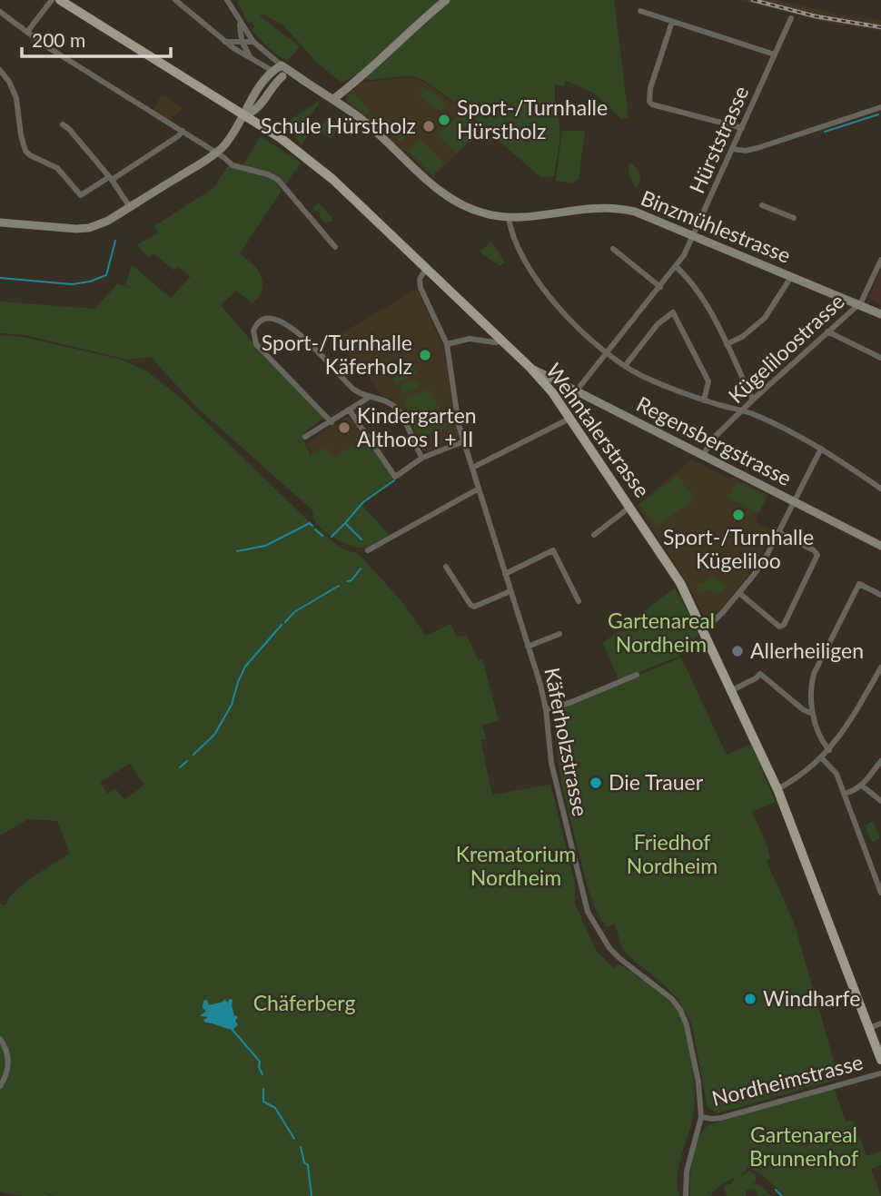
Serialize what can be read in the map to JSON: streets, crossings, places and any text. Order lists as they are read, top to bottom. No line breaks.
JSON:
{"streets":{"main road":["Wehntalerstrasse"],"street":["Hürststrasse","Binzmühlestrasse","Kügeliloostrasse","Regensbergstrasse","Käferholzstrasse","Nordheimstrasse"]},"crossings":[["Hürststrasse","Binzmühlestrasse"],["Hürststrasse","Regensbergstrasse"],["Binzmühlestrasse","Kügeliloostrasse"],["Kügeliloostrasse","Regensbergstrasse"],["Wehntalerstrasse","Regensbergstrasse"],["Wehntalerstrasse","Käferholzstrasse"],["Käferholzstrasse","Nordheimstrasse"]],"parks":["Gartenareal Nordheim","Friedhof Nordheim","Krematorium Nordheim","Chäferberg","Gartenareal Brunnenhof"],"places":["Sport-/Turnhalle Hürstholz","Schule Hürstholz","Sport-/Turnhalle Käferholz","Kindergarten Althoos I + II","Sport-/Turnhalle Kügeliloo","Allerheiligen","Die Trauer","Windharfe"],"scale_bar":"200 m"}
